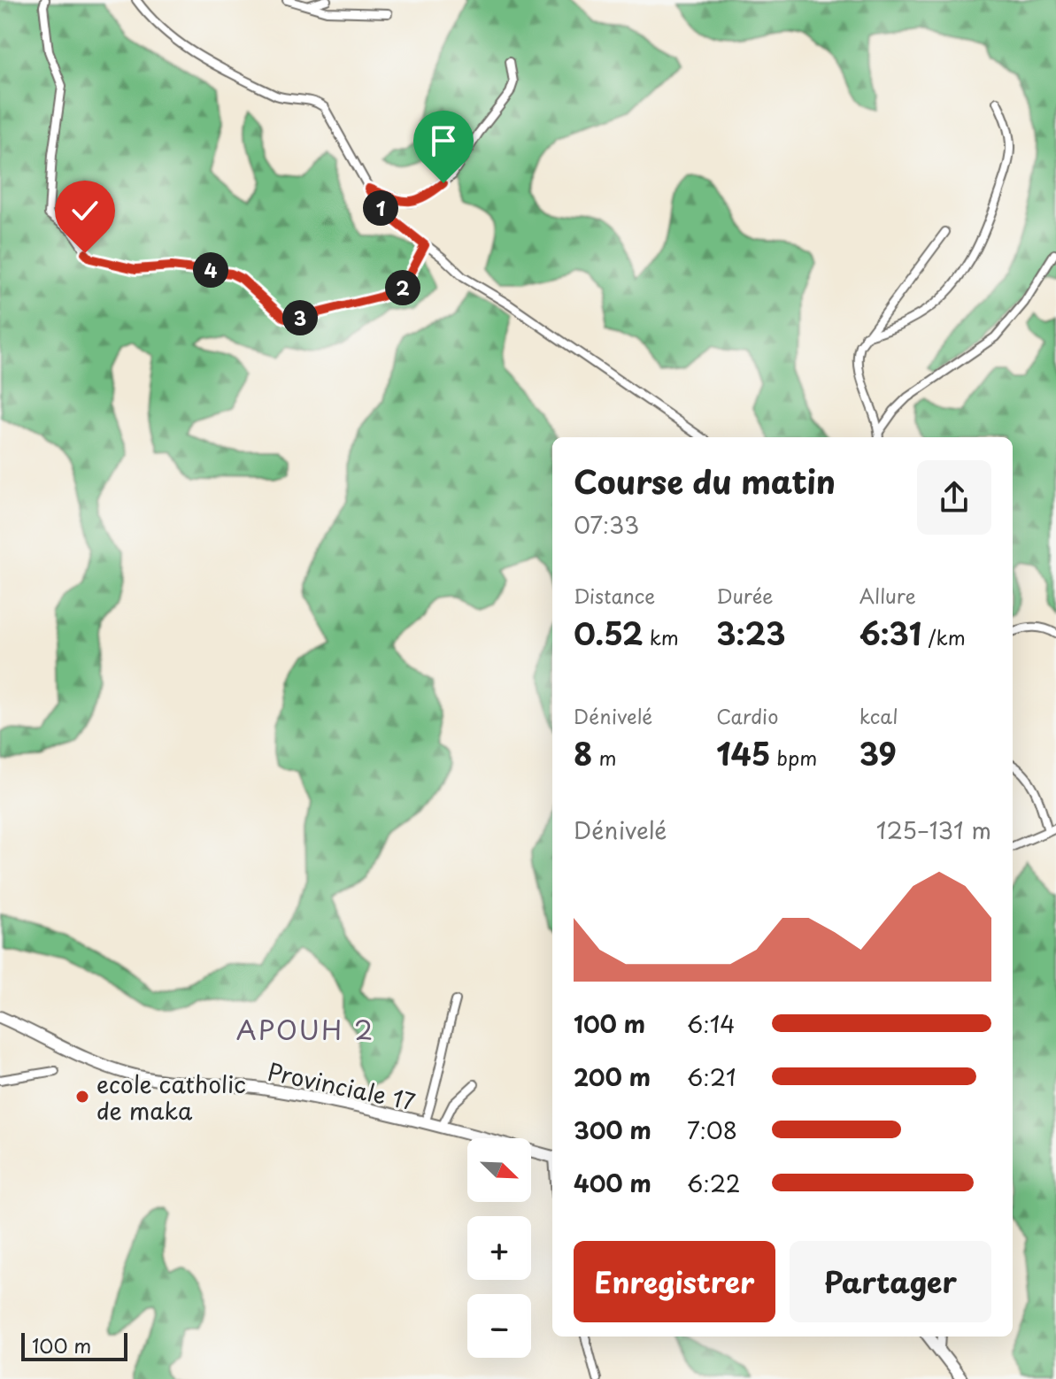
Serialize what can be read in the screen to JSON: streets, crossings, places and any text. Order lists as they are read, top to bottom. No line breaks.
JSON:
{"streets":{"main road":["Provinciale 17"]},"districts":["APOUH 2"],"places":["ecole catholic de maka"],"scale_bar":"100 m","north":"bottom right","page":{"pins":["1","4","2","3"],"heading":["Course du matin","07:33"],"stats":[["Distance","0.52 km"],["Durée","3:23"],["Allure","6:31 /km"],["Dénivelé","8 m"],["Cardio","145 bpm"],["kcal","39"]],"chart":["Dénivelé","125–131 m"],"list":[{"name":"100 m","note":"6:14"},{"name":"200 m","note":"6:21"},{"name":"300 m","note":"7:08"},{"name":"400 m","note":"6:22"}],"map_buttons":["+","−"],"buttons":["Enregistrer","Partager"],"scale":"100 m"}}
